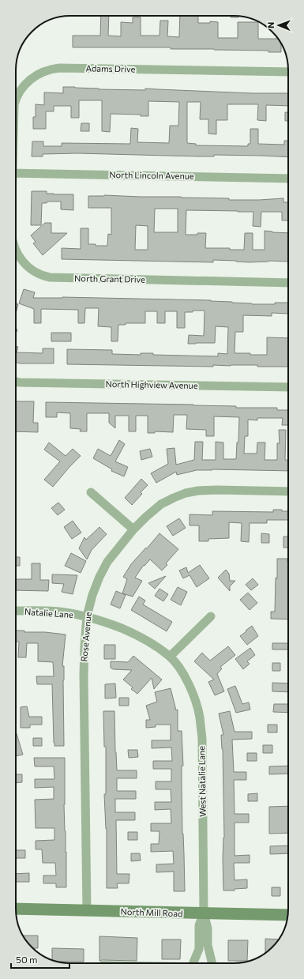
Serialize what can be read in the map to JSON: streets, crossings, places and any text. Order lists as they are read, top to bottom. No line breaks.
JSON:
{"streets":{"street":["Adams Drive","North Lincoln Avenue","North Grant Drive","North Highview Avenue","Natalie Lane","Rose Avenue","West Natalie Lane","North Mill Road"]},"crossings":[["Natalie Lane","Rose Avenue"],["Natalie Lane","West Natalie Lane"],["Rose Avenue","West Natalie Lane"],["Rose Avenue","North Mill Road"],["West Natalie Lane","North Mill Road"]],"scale_bar":"50 m","north":"left"}
